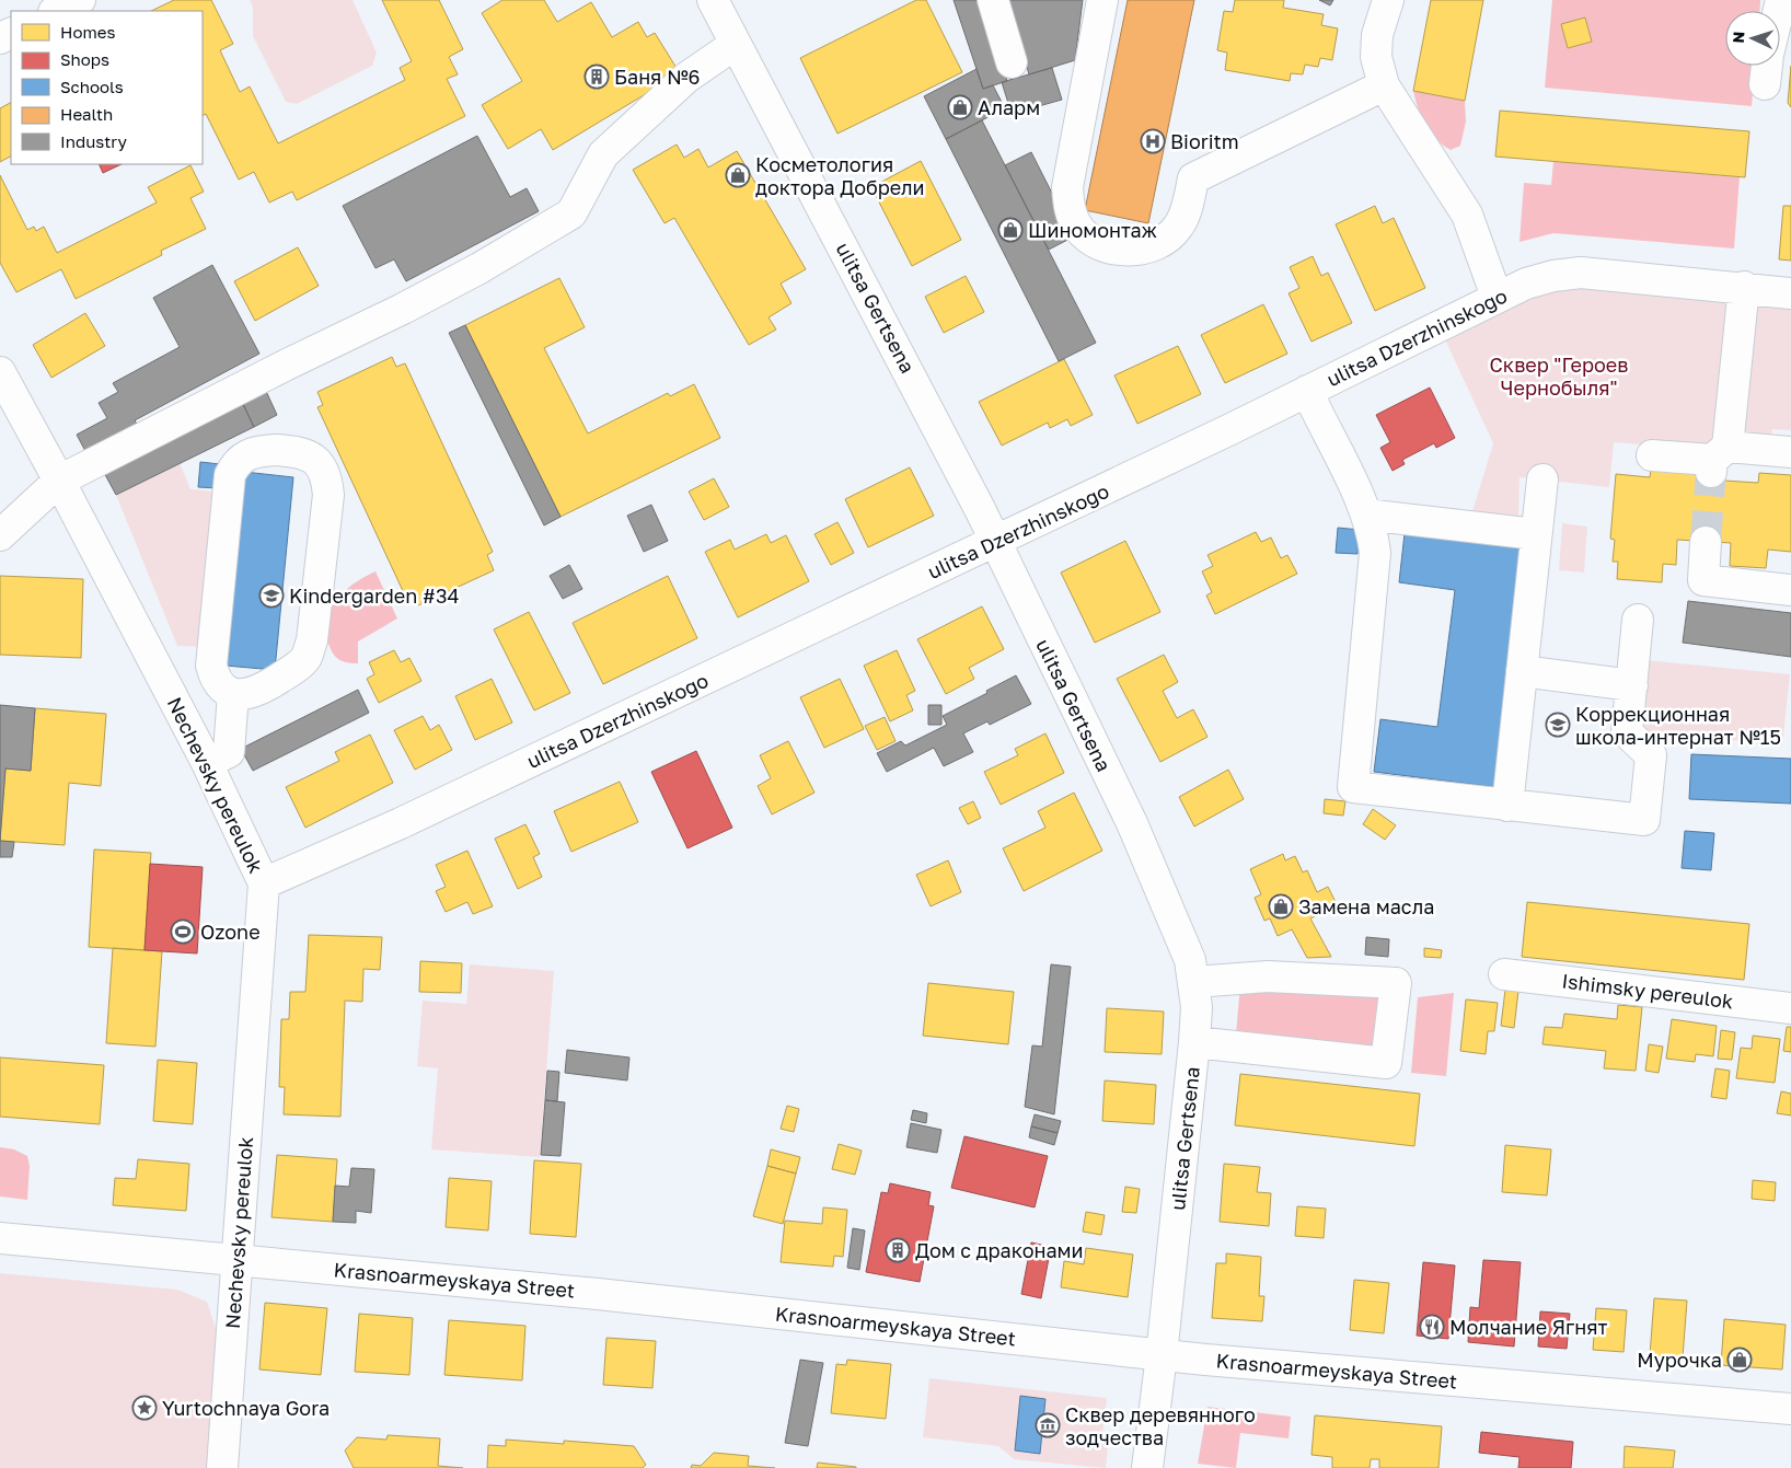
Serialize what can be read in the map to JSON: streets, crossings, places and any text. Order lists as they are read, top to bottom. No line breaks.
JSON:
{"streets":{"street":["ulitsa Gertsena","ulitsa Dzerzhinskogo","Nechevsky pereulok","Ishimsky pereulok","Krasnoarmeyskaya Street"]},"crossings":[["ulitsa Gertsena","ulitsa Dzerzhinskogo"],["ulitsa Gertsena","Krasnoarmeyskaya Street"],["ulitsa Dzerzhinskogo","Nechevsky pereulok"],["Nechevsky pereulok","Krasnoarmeyskaya Street"]],"parks":["Сквер \"Героев Чернобыля\""],"places":{"building":["Баня №6","Дом с драконами"],"shop":["Аларм","Косметология доктора Добрели","Шиномонтаж","Замена масла","Мурочка"],"hospital":["Bioritm"],"school or university":["Kindergarden #34","Коррекционная школа-интернат №15"],"sports":["Ozone"],"restaurant":["Молчание Ягнят"],"place":["Yurtochnaya Gora"],"museum":["Сквер деревянного зодчества"]},"legend":["Homes","Shops","Schools","Health","Industry"],"north":"left"}
